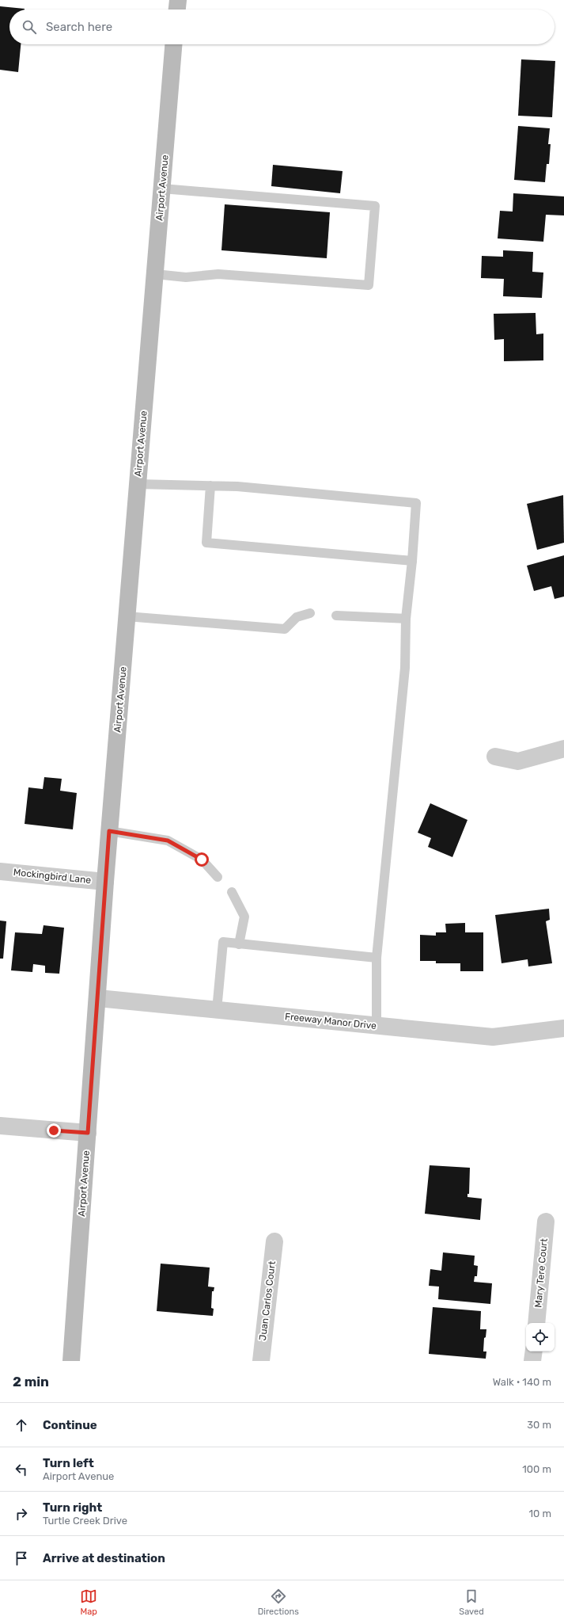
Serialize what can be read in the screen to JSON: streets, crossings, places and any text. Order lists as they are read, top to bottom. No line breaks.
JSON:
{"streets":{"street":["Airport Avenue","Mockingbird Lane","Freeway Manor Drive","Mary Tere Court","Juan Carlos Court"]},"crossings":[["Airport Avenue","Mockingbird Lane"],["Airport Avenue","Freeway Manor Drive"]],"page":{"search":"Search here","heading":["2 min","Walk · 140 m"],"list":[["Continue","30 m"],["Turn left","Airport Avenue","100 m"],["Turn right","Turtle Creek Drive","10 m"],"Arrive at destination"],"nav":["Map","Directions","Saved"]}}
